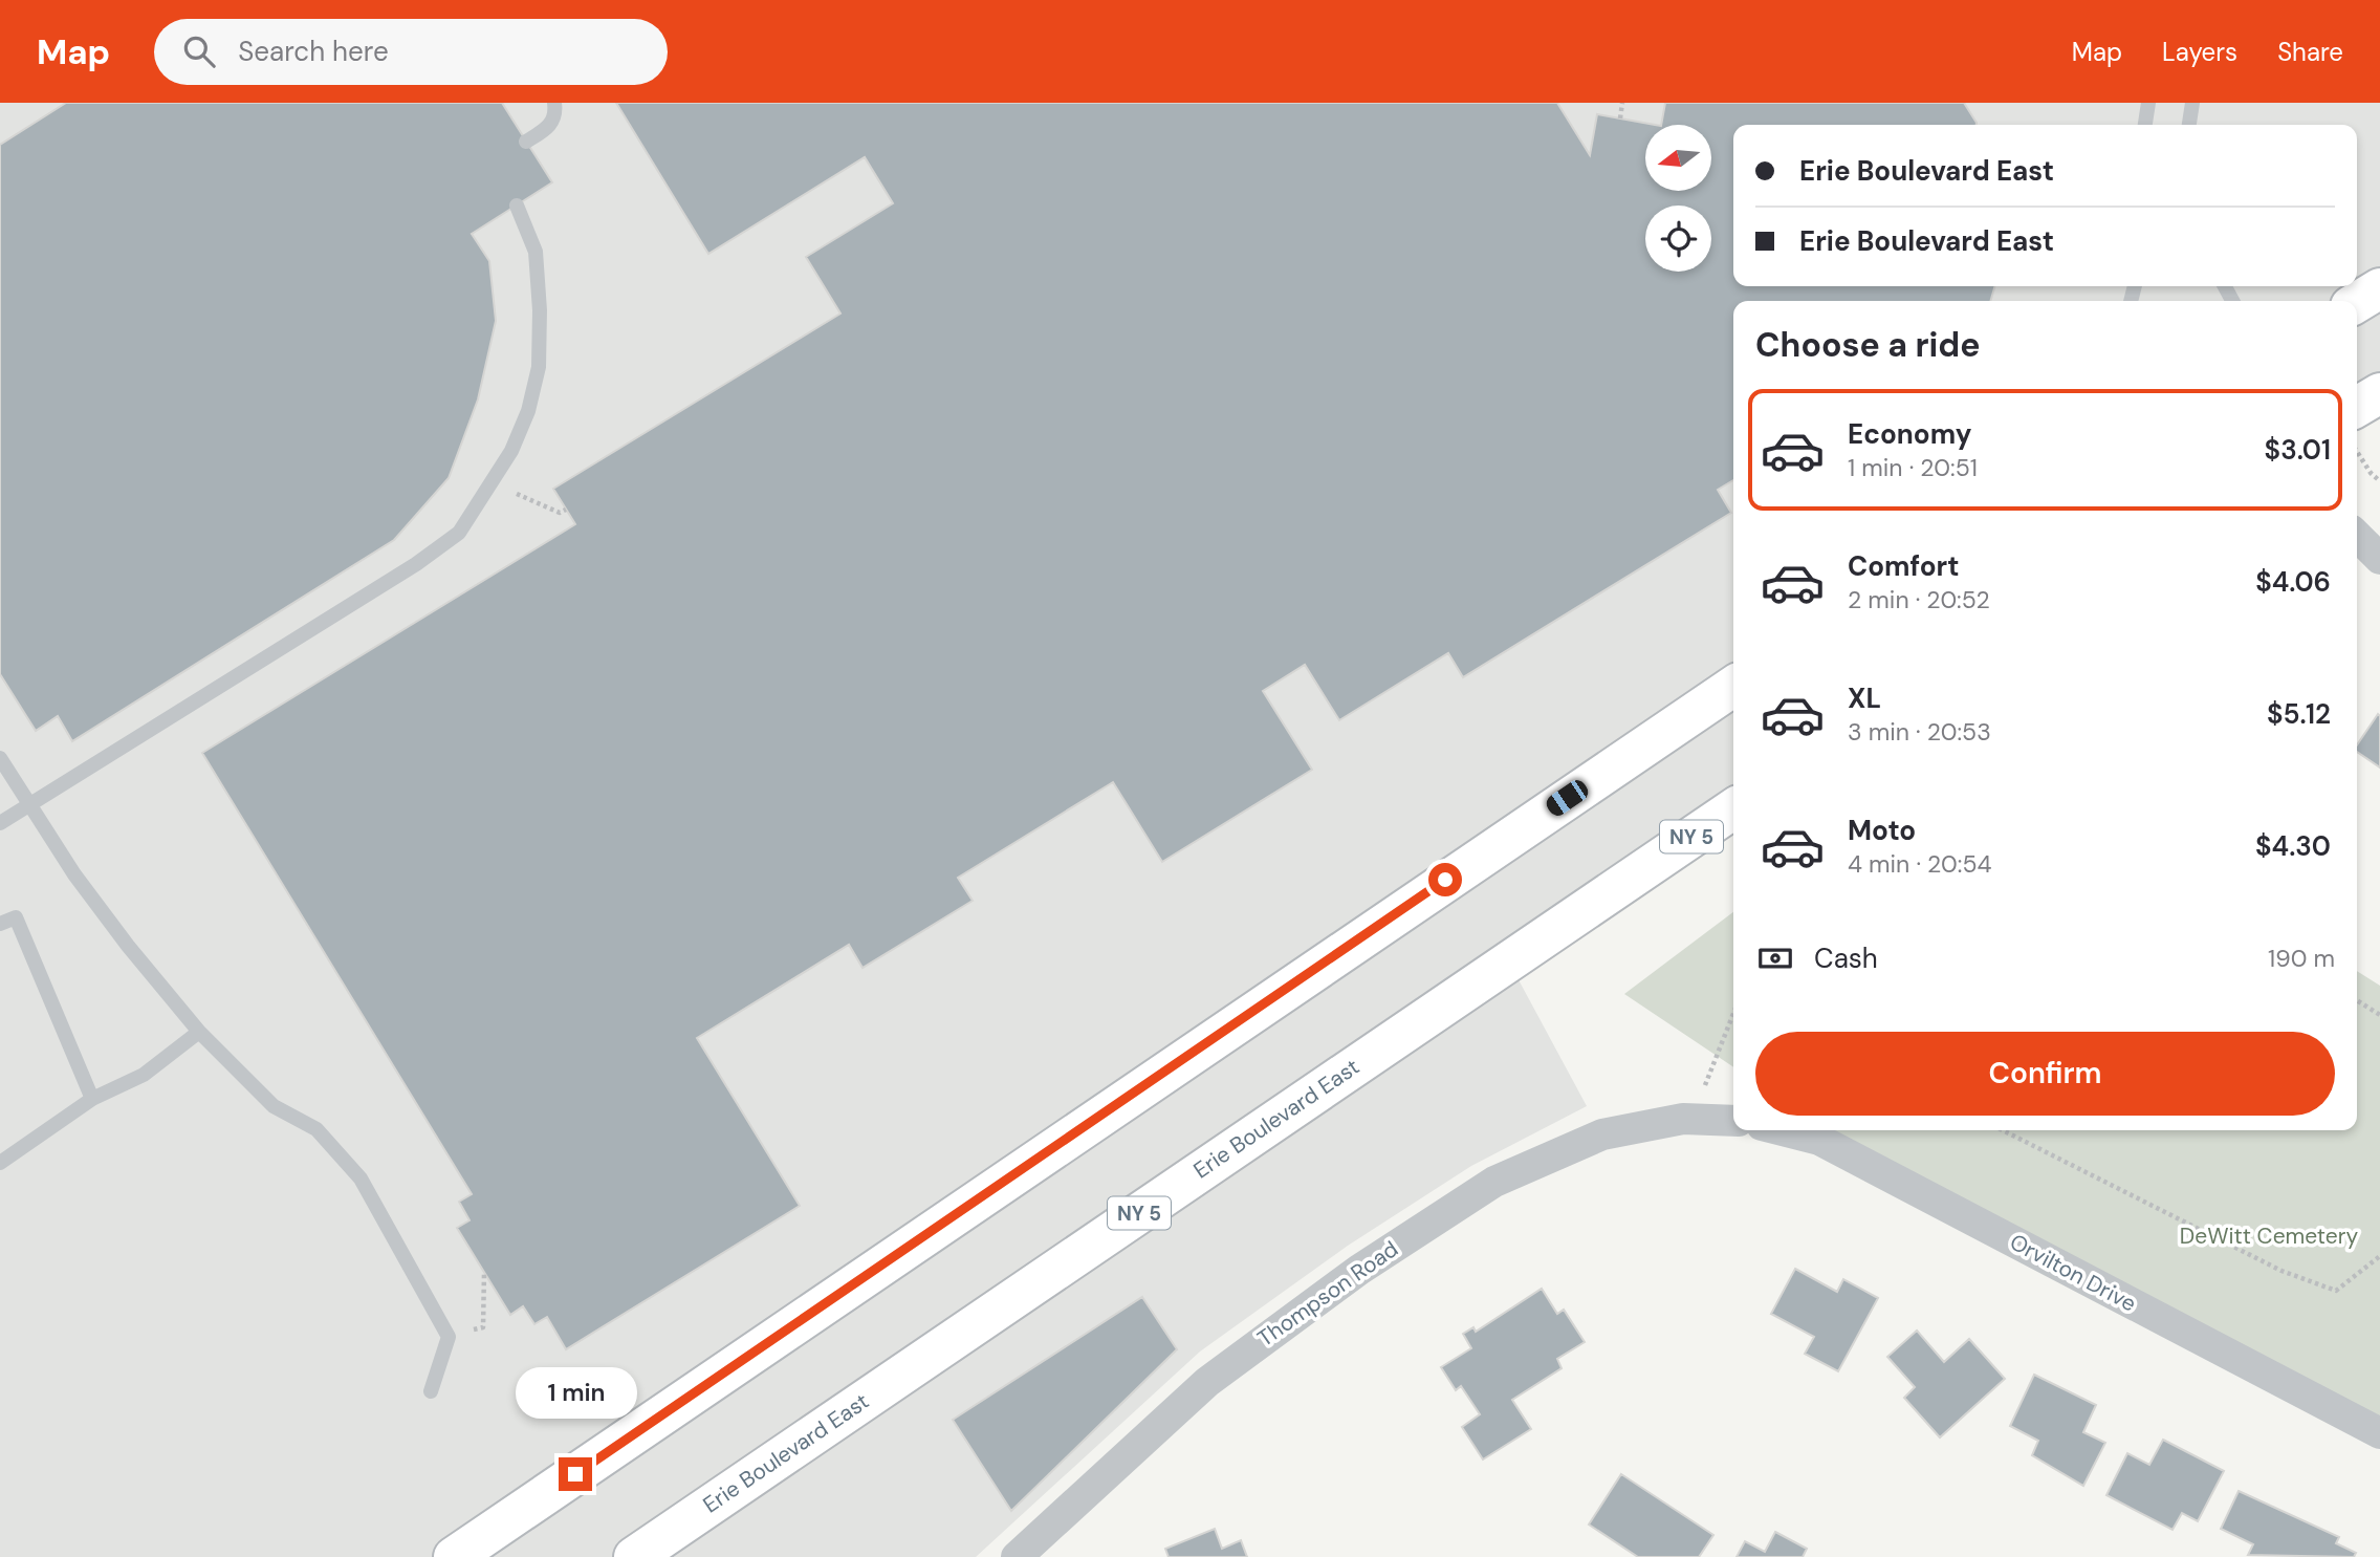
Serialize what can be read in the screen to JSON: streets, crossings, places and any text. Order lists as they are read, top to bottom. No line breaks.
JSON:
{"streets":{"main road":["NY 5","Erie Boulevard East"],"street":["Orvilton Drive","Thompson Road"]},"parks":["DeWitt Cemetery"],"north":"left","page":{"header":"Map","search":"Search here","nav":["Map","Layers","Share"],"banner":["Erie Boulevard East","Erie Boulevard East"],"heading":"Choose a ride","list":[{"name":"Economy","note":"1 min · 20:51","value":"$3.01"},{"name":"Comfort","note":"2 min · 20:52","value":"$4.06"},{"name":"XL","note":"3 min · 20:53","value":"$5.12"},{"name":"Moto","note":"4 min · 20:54","value":"$4.30"}],"pay":["Cash","190 m"],"buttons":"Confirm","bubble":"1 min"}}
